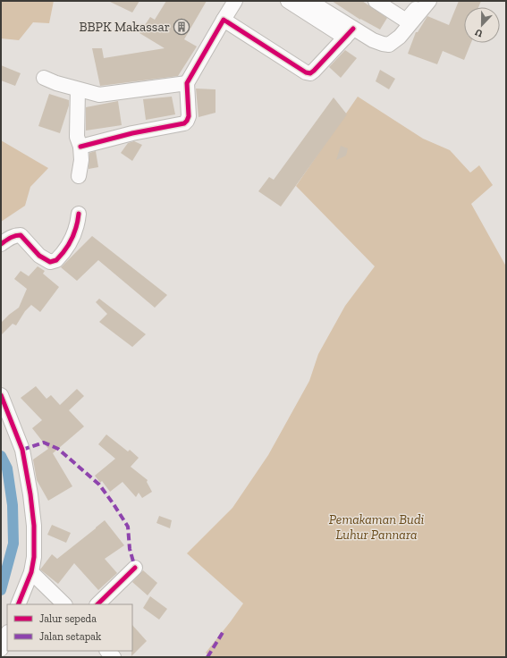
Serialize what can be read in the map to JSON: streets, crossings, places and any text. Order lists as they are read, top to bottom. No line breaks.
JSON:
{"parks":["Pemakaman Budi Luhur Pannara"],"places":{"building":["BBPK Makassar"]},"legend":["Jalur sepeda","Jalan setapak"],"north":"bottom"}
